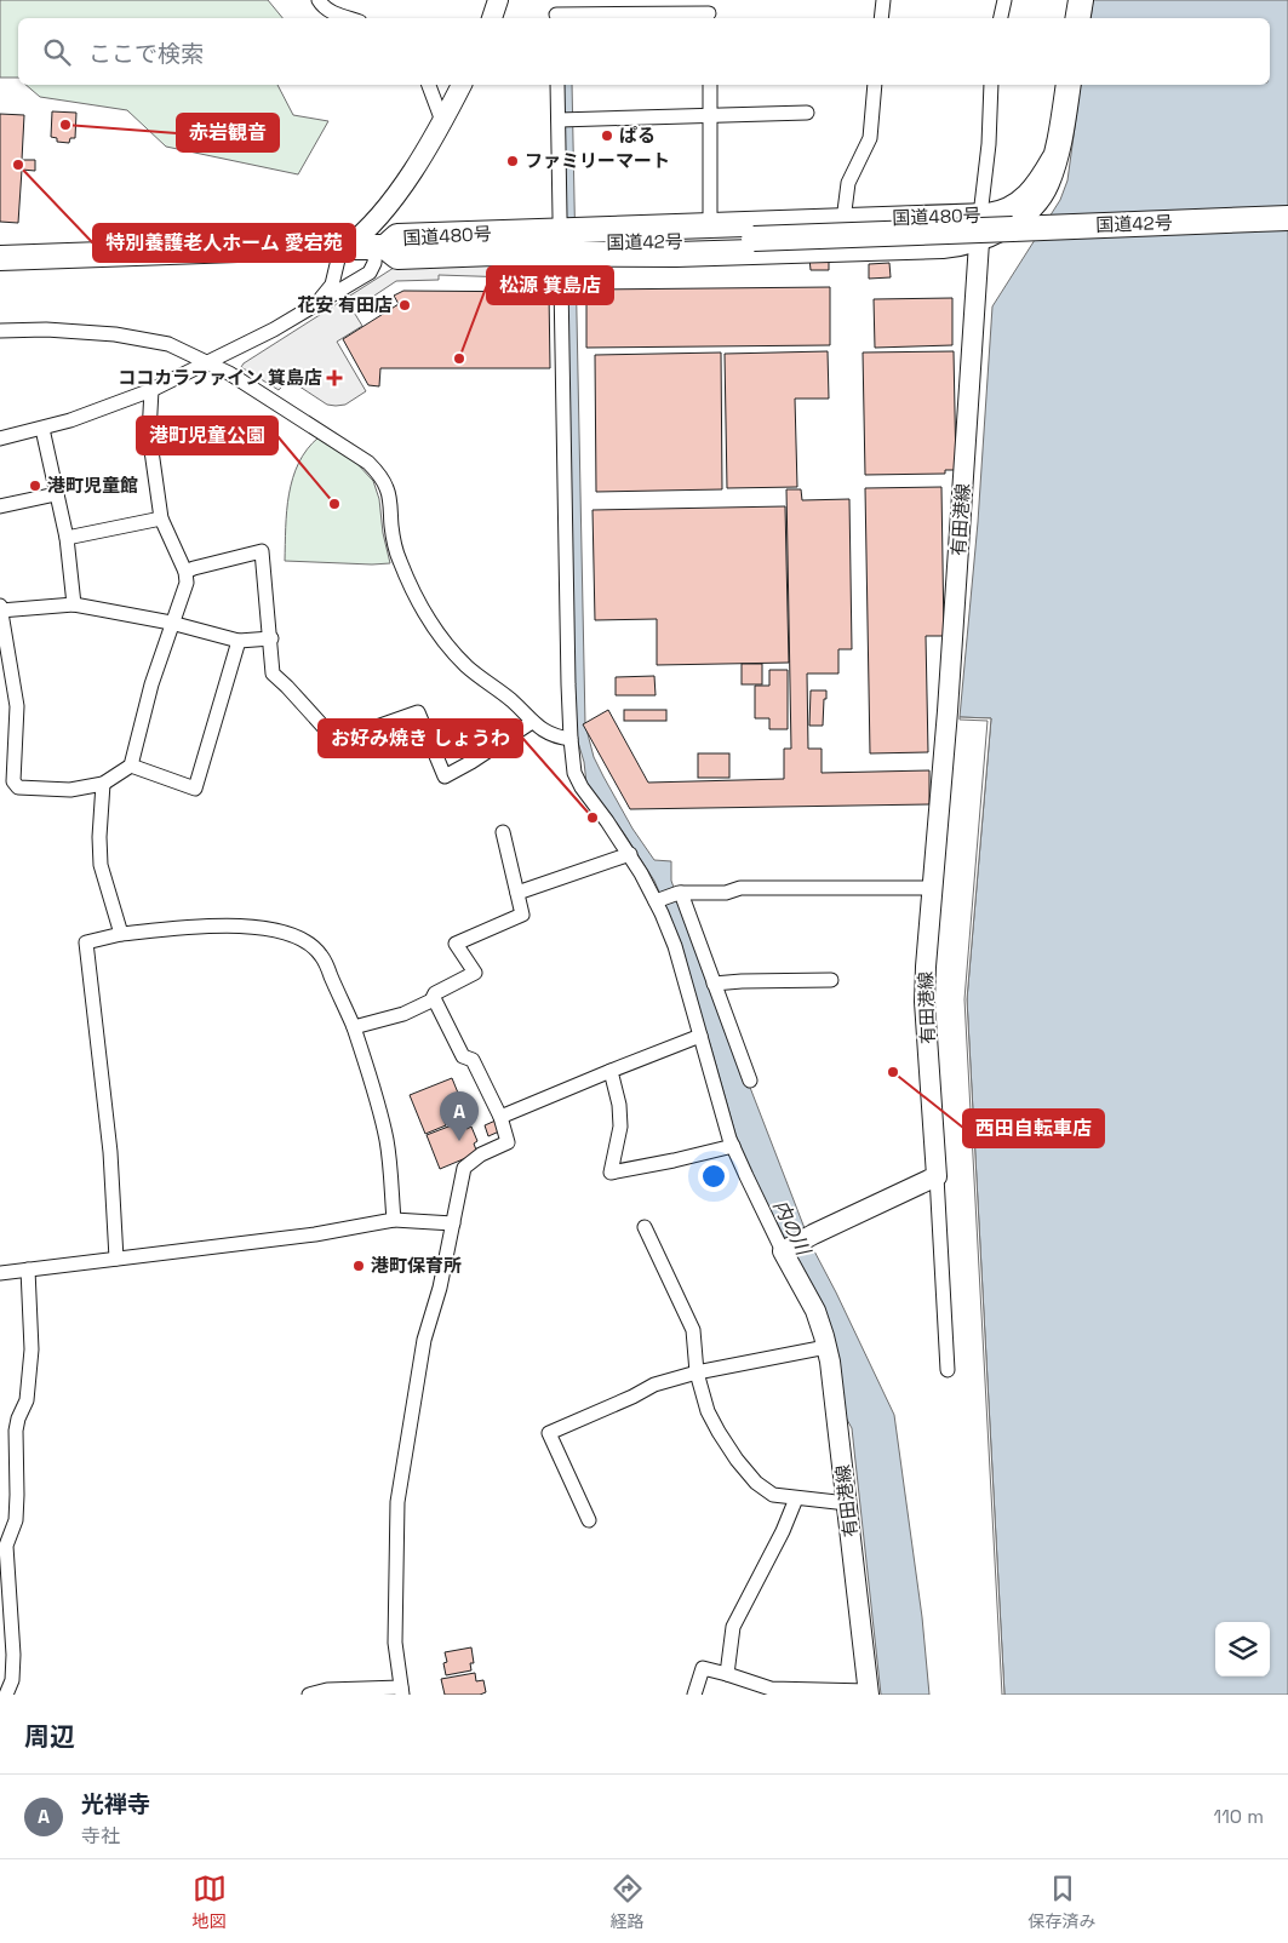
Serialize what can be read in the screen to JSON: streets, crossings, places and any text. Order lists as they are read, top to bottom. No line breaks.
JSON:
{"streets":{"highway":["国道480号","国道42号"],"main road":["有田港線"]},"crossings":[["国道480号","国道42号"],["国道480号","有田港線"]],"water":["内の川"],"places":{"other":["赤岩観音","ぱる","ファミリーマート","特別養護老人ホーム 愛宕苑","花安 有田店","松源 箕島店","港町児童館","港町児童公園","お好み焼き しょうわ","西田自転車店","港町保育所"],"health":["ココカラファイン 箕島店"]},"page":{"search":"ここで検索","pins":"A","heading":"周辺","list":[{"mark":"A","name":"光禅寺","note":"寺社","value":"110 m"}],"nav":["地図","経路","保存済み"]}}
